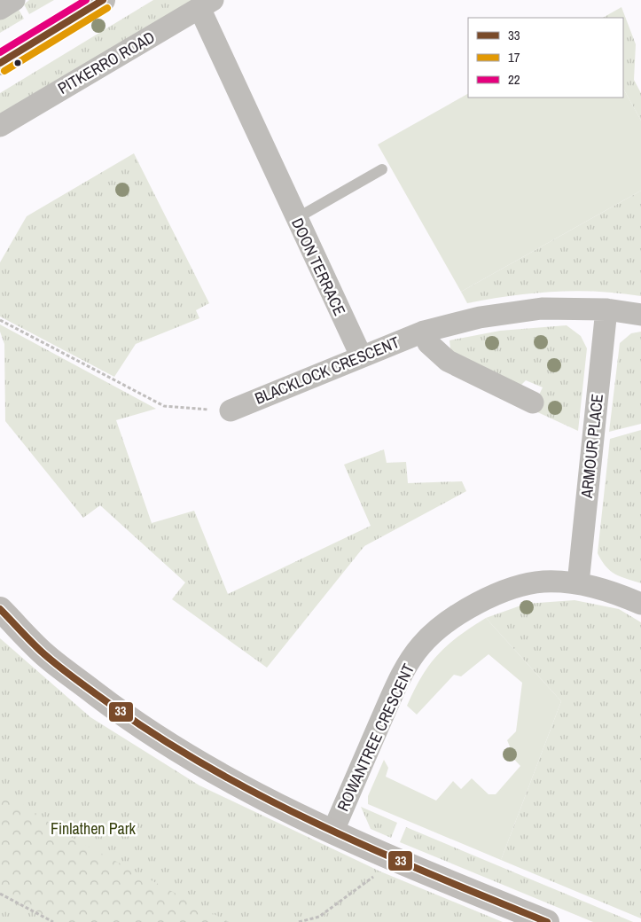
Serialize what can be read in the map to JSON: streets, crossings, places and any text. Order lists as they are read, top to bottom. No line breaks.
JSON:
{"streets":{"street":["PITKERRO ROAD","DOON TERRACE","BLACKLOCK CRESCENT","ARMOUR PLACE","ROWANTREE CRESCENT"]},"crossings":[["PITKERRO ROAD","DOON TERRACE"],["DOON TERRACE","BLACKLOCK CRESCENT"],["BLACKLOCK CRESCENT","ARMOUR PLACE"],["ARMOUR PLACE","ROWANTREE CRESCENT"]],"parks":["Finlathen Park"],"lines":["transit line 33","transit line 22","transit line 17"],"legend":["33","17","22"]}
